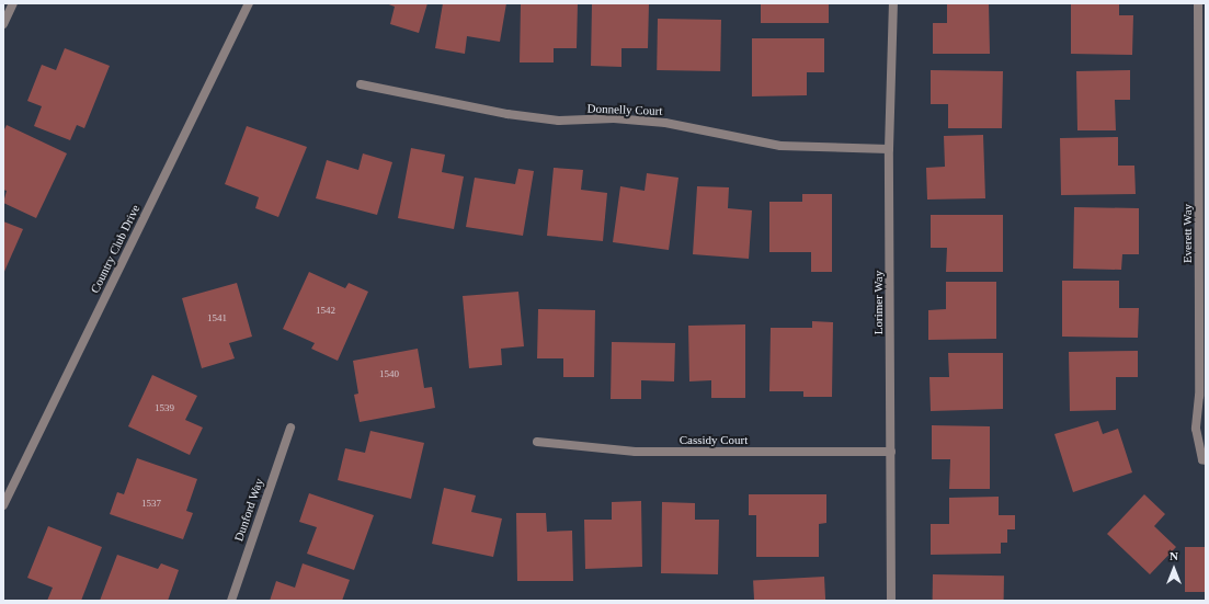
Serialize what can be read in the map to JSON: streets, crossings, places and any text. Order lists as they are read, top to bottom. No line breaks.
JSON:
{"streets":{"street":["Donnelly Court","Everett Way","Country Club Drive","Lorimer Way","Cassidy Court","Dunford Way"]},"crossings":[["Donnelly Court","Lorimer Way"],["Lorimer Way","Cassidy Court"]],"house_numbers":["1542","1541","1540","1539","1537"],"north":"top"}
